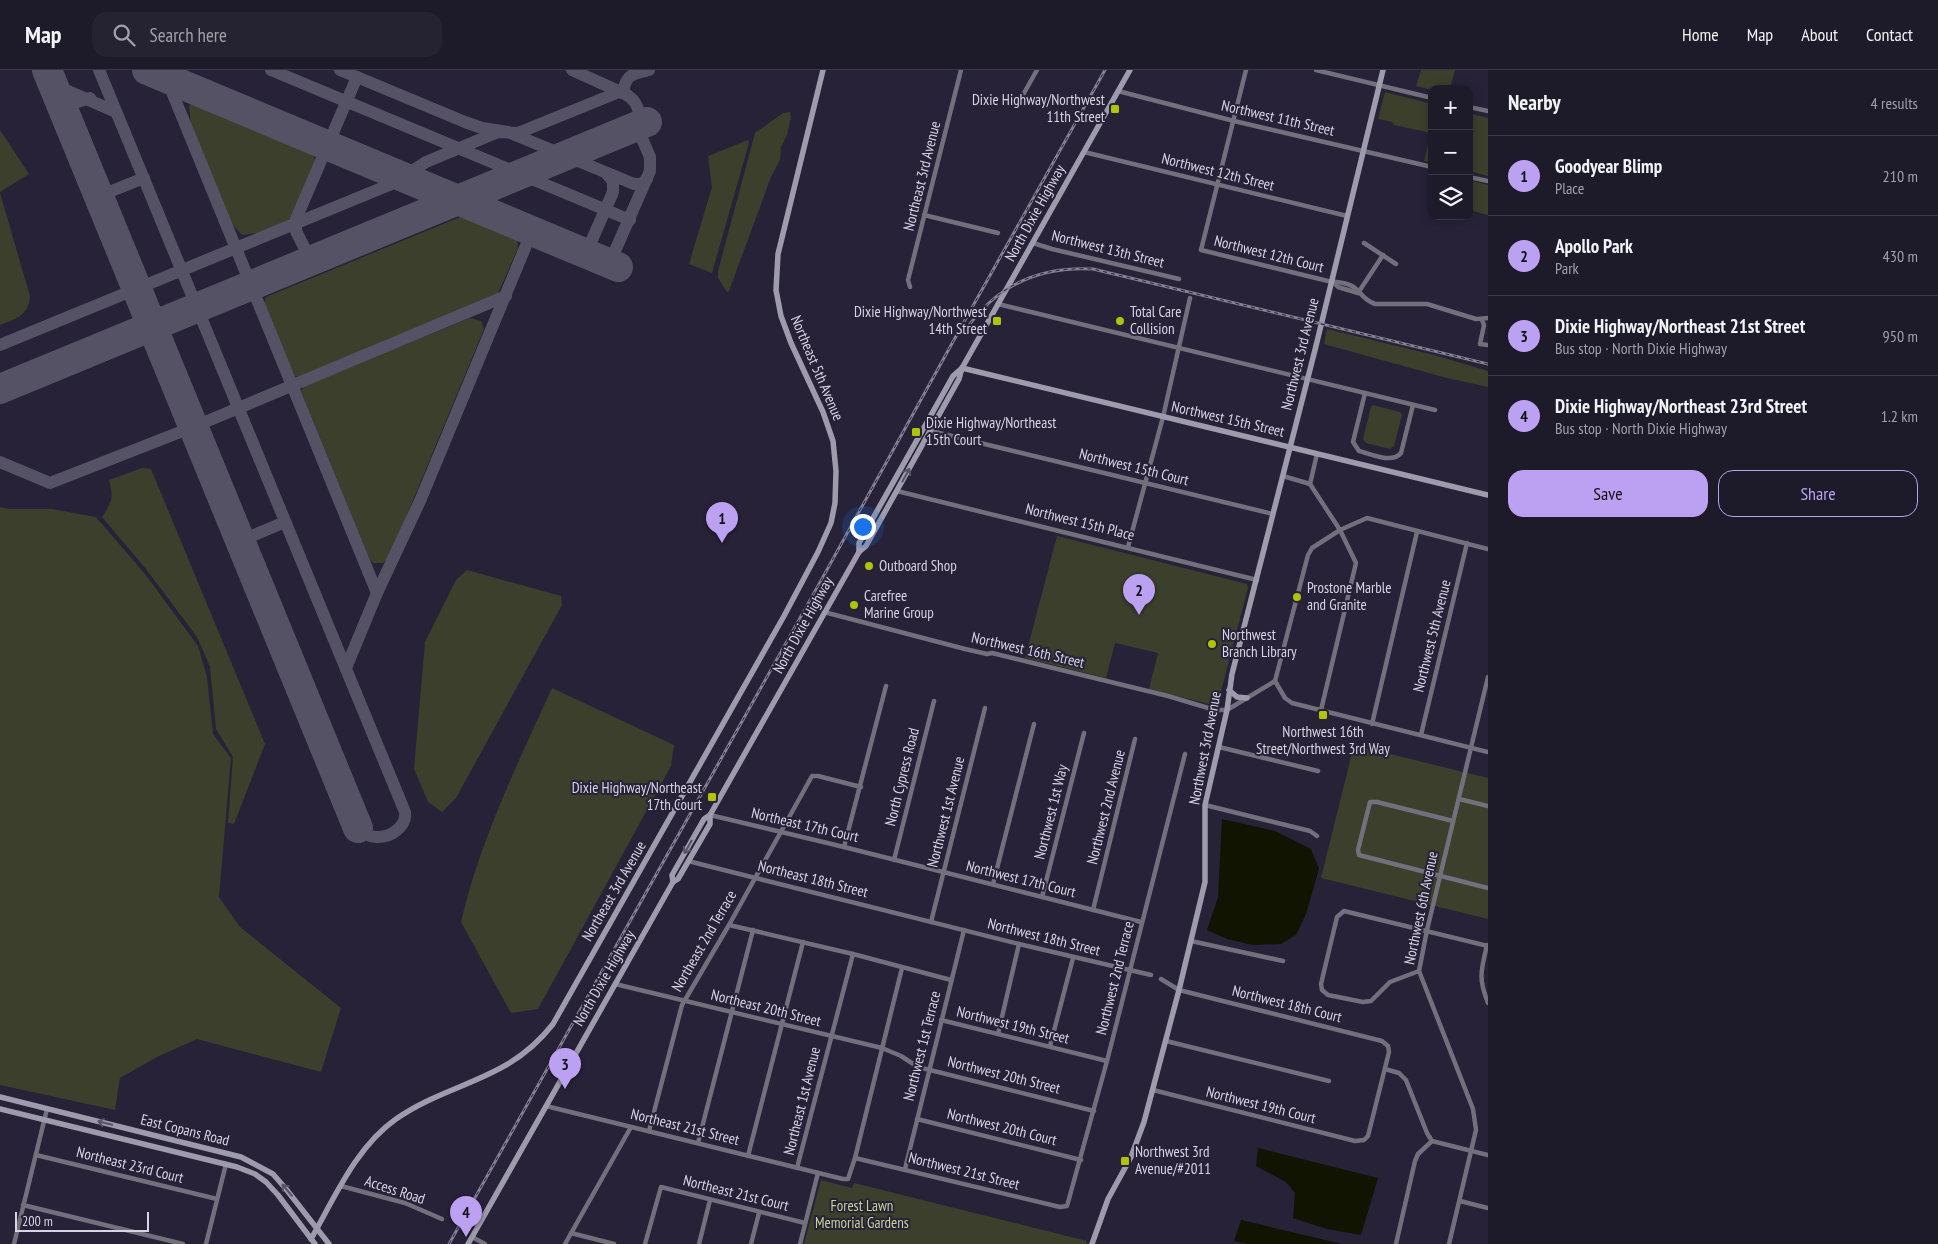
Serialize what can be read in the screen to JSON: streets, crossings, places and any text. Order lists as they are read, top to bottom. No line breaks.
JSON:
{"streets":{"street":["Northwest 11th Street","Northwest 12th Street","Northeast 3rd Avenue","North Dixie Highway","Northwest 13th Street","Northwest 12th Court","Northwest 3rd Avenue","Northeast 5th Avenue","Northwest 15th Street","Northwest 15th Court","Northwest 15th Place","Northwest 5th Avenue","Northwest 16th Street","North Cypress Road","Northwest 2nd Avenue","Northwest 1st Avenue","Northwest 1st Way","Northeast 17th Court","Northeast 18th Street","Northwest 17th Court","Northwest 6th Avenue","Northwest 18th Street","Northeast 2nd Terrace","Northwest 2nd Terrace","Northwest 18th Court","Northeast 20th Street","Northwest 19th Street","Northwest 1st Terrace","Northwest 20th Street","Northeast 1st Avenue","Northwest 19th Court","Northeast 21st Street","Northwest 20th Court","East Copans Road","Northeast 23rd Court","Northwest 21st Street","Access Road","Northeast 21st Court"]},"crossings":[["Northwest 11th Street","North Dixie Highway"],["Northwest 11th Street","Northwest 3rd Avenue"],["Northwest 12th Street","North Dixie Highway"],["Northwest 12th Street","Northwest 12th Court"],["Northwest 12th Street","Northwest 3rd Avenue"],["Northeast 3rd Avenue","Northeast 5th Avenue"],["Northeast 3rd Avenue","Access Road"],["North Dixie Highway","Northwest 13th Street"],["North Dixie Highway","Northwest 15th Street"],["North Dixie Highway","Northwest 15th Court"],["North Dixie Highway","Northwest 15th Place"],["North Dixie Highway","Northwest 16th Street"],["North Dixie Highway","Northeast 17th Court"],["North Dixie Highway","Northeast 18th Street"],["North Dixie Highway","Northeast 20th Street"],["North Dixie Highway","Northeast 21st Street"],["Northwest 12th Court","Northwest 3rd Avenue"],["Northwest 3rd Avenue","Northwest 15th Street"],["Northwest 3rd Avenue","Northwest 15th Court"],["Northwest 3rd Avenue","Northwest 15th Place"],["Northwest 3rd Avenue","Northwest 16th Street"],["Northwest 3rd Avenue","Northwest 18th Court"],["Northwest 3rd Avenue","Northwest 19th Court"],["North Cypress Road","Northeast 17th Court"],["North Cypress Road","Northwest 17th Court"],["Northwest 2nd Avenue","Northwest 17th Court"],["Northwest 1st Avenue","Northeast 18th Street"],["Northwest 1st Avenue","Northwest 17th Court"],["Northwest 1st Avenue","Northwest 18th Street"],["Northwest 1st Way","Northwest 17th Court"],["Northeast 17th Court","Northwest 17th Court"],["Northeast 17th Court","Northeast 2nd Terrace"],["Northeast 18th Street","Northwest 18th Street"],["Northeast 18th Street","Northeast 2nd Terrace"],["Northwest 17th Court","Northwest 2nd Terrace"],["Northwest 18th Street","Northwest 2nd Terrace"],["Northwest 18th Street","Northwest 1st Terrace"],["Northeast 2nd Terrace","Northeast 20th Street"],["Northeast 2nd Terrace","Northeast 21st Street"],["Northwest 2nd Terrace","Northwest 19th Street"],["Northwest 2nd Terrace","Northwest 20th Street"],["Northwest 2nd Terrace","Northwest 20th Court"],["Northwest 2nd Terrace","Northwest 21st Street"],["Northwest 18th Court","Northwest 19th Court"],["Northeast 20th Street","Northwest 20th Street"],["Northeast 20th Street","Northeast 1st Avenue"],["Northwest 19th Street","Northwest 1st Terrace"],["Northwest 1st Terrace","Northwest 20th Street"],["Northwest 1st Terrace","Northwest 20th Court"],["Northwest 1st Terrace","Northwest 21st Street"],["Northeast 1st Avenue","Northeast 21st Street"]],"parks":["Forest Lawn Memorial Gardens"],"places":{"transit":["Dixie Highway/Northwest 11th Street","Dixie Highway/Northwest 14th Street","Dixie Highway/Northeast 15th Court","Northwest 16th Street/Northwest 3rd Way","Dixie Highway/Northeast 17th Court","Northwest 3rd Avenue/#2011"],"other":["Total Care Collision","Outboard Shop","Prostone Marble and Granite","Carefree Marine Group","Northwest Branch Library"]},"scale_bar":"200 m","page":{"header":"Map","search":"Search here","nav":["Home","Map","About","Contact"],"heading":["Nearby","4 results"],"map_buttons":["+","−"],"list":[{"mark":"1","name":"Goodyear Blimp","note":"Place","value":"210 m"},{"mark":"2","name":"Apollo Park","note":"Park","value":"430 m"},{"mark":"3","name":"Dixie Highway/Northeast 21st Street","note":"Bus stop · North Dixie Highway","value":"950 m"},{"mark":"4","name":"Dixie Highway/Northeast 23rd Street","note":"Bus stop · North Dixie Highway","value":"1.2 km"}],"buttons":["Save","Share"],"pins":["1","2","3","4"],"scale":"200 m"}}
